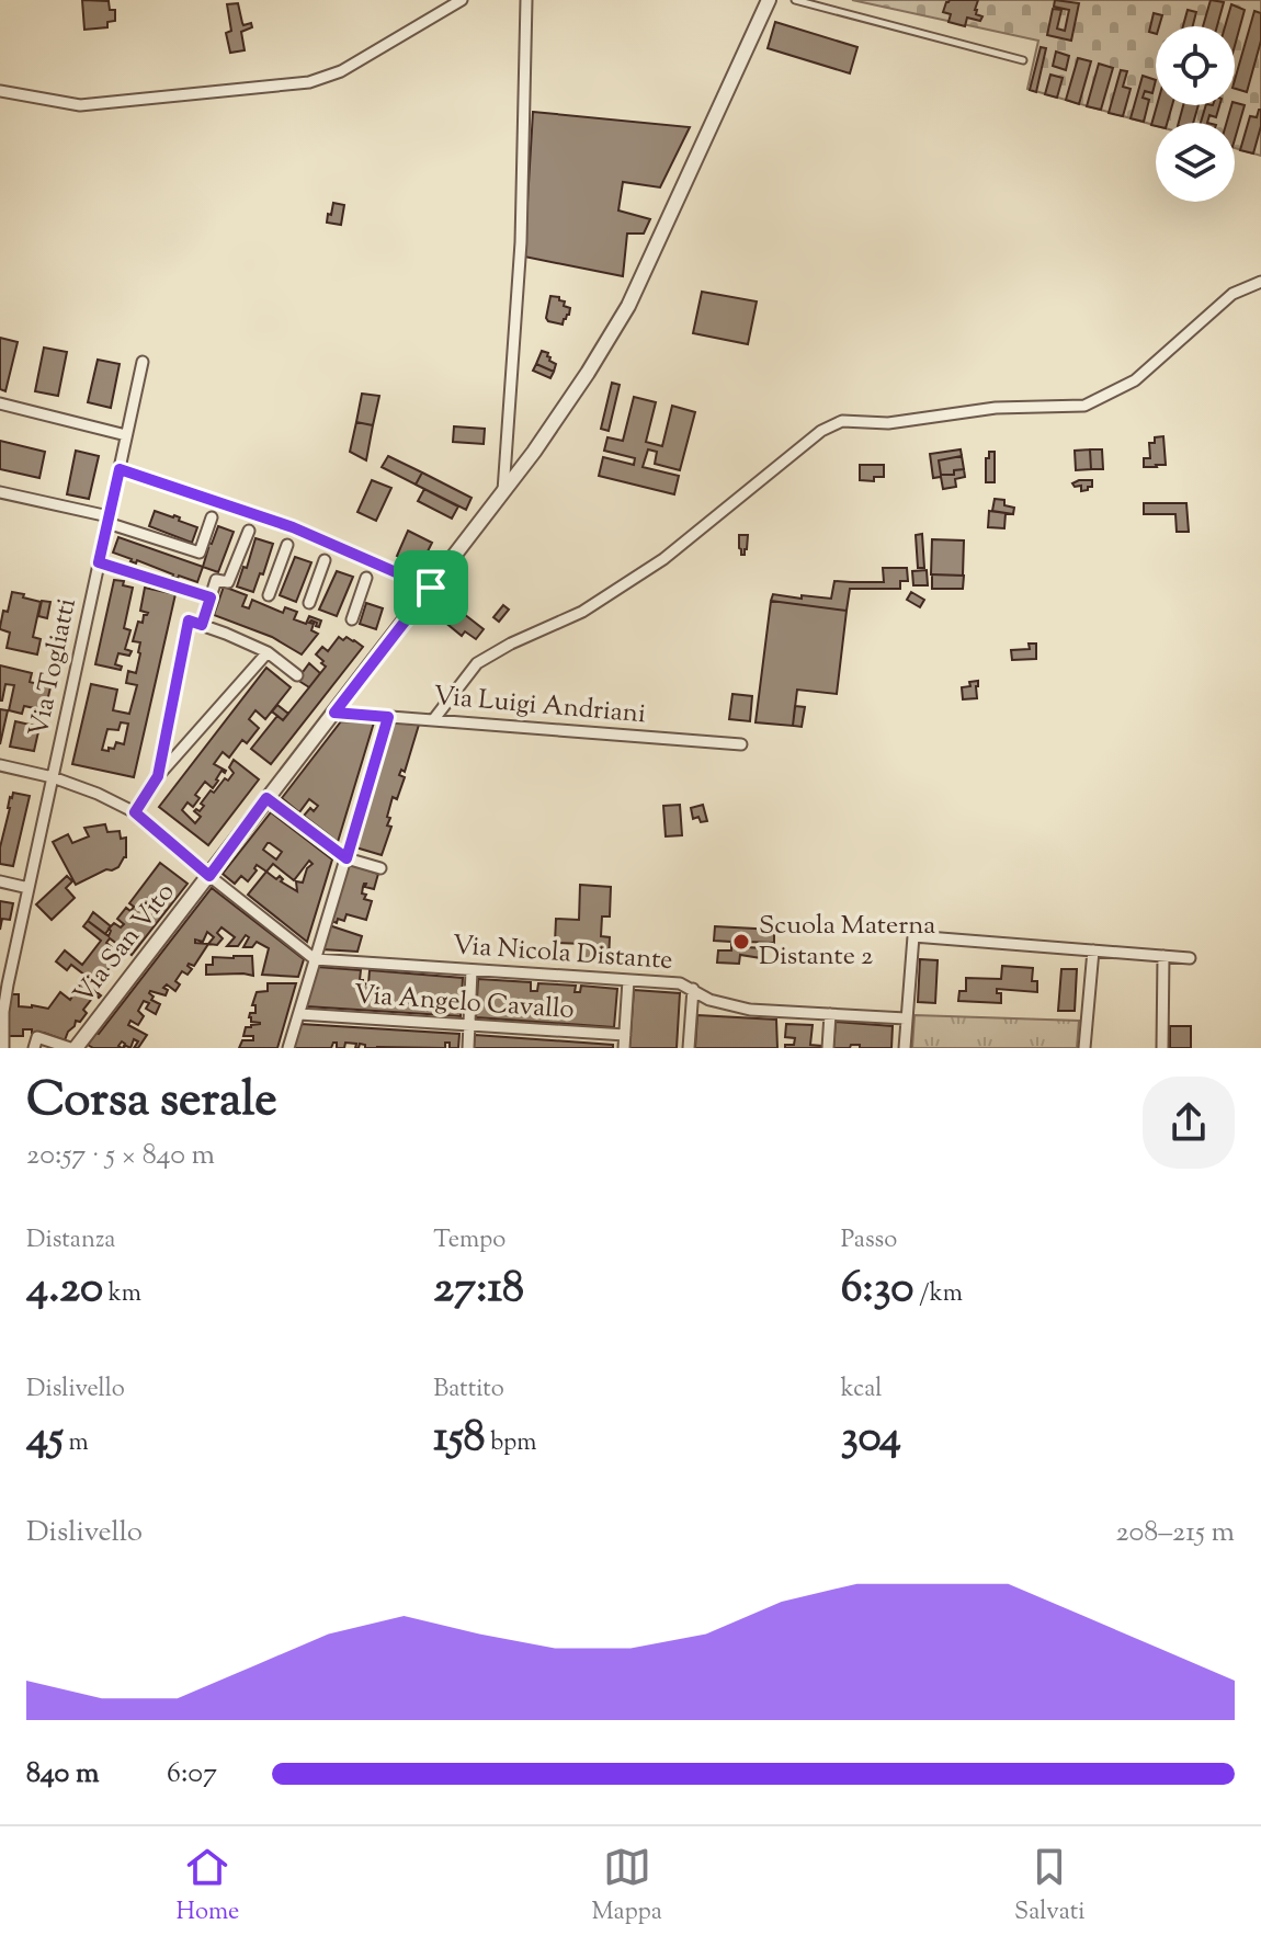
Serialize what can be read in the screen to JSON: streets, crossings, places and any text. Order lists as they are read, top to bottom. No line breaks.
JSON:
{"streets":{"street":["Via Togliatti","Via Luigi Andriani","Via San Vito","Via Nicola Distante","Via Angelo Cavallo"]},"crossings":[["Via Luigi Andriani","Via San Vito"]],"places":["Scuola Materna Distante 2"],"page":{"heading":["Corsa serale","20:57 · 5 × 840 m"],"stats":[["Distanza","4.20 km"],["Tempo","27:18"],["Passo","6:30 /km"],["Dislivello","45 m"],["Battito","158 bpm"],["kcal","304"]],"chart":["Dislivello","208–215 m"],"list":[{"name":"840 m","note":"6:07"}],"tabs":["Home","Mappa","Salvati"]}}
